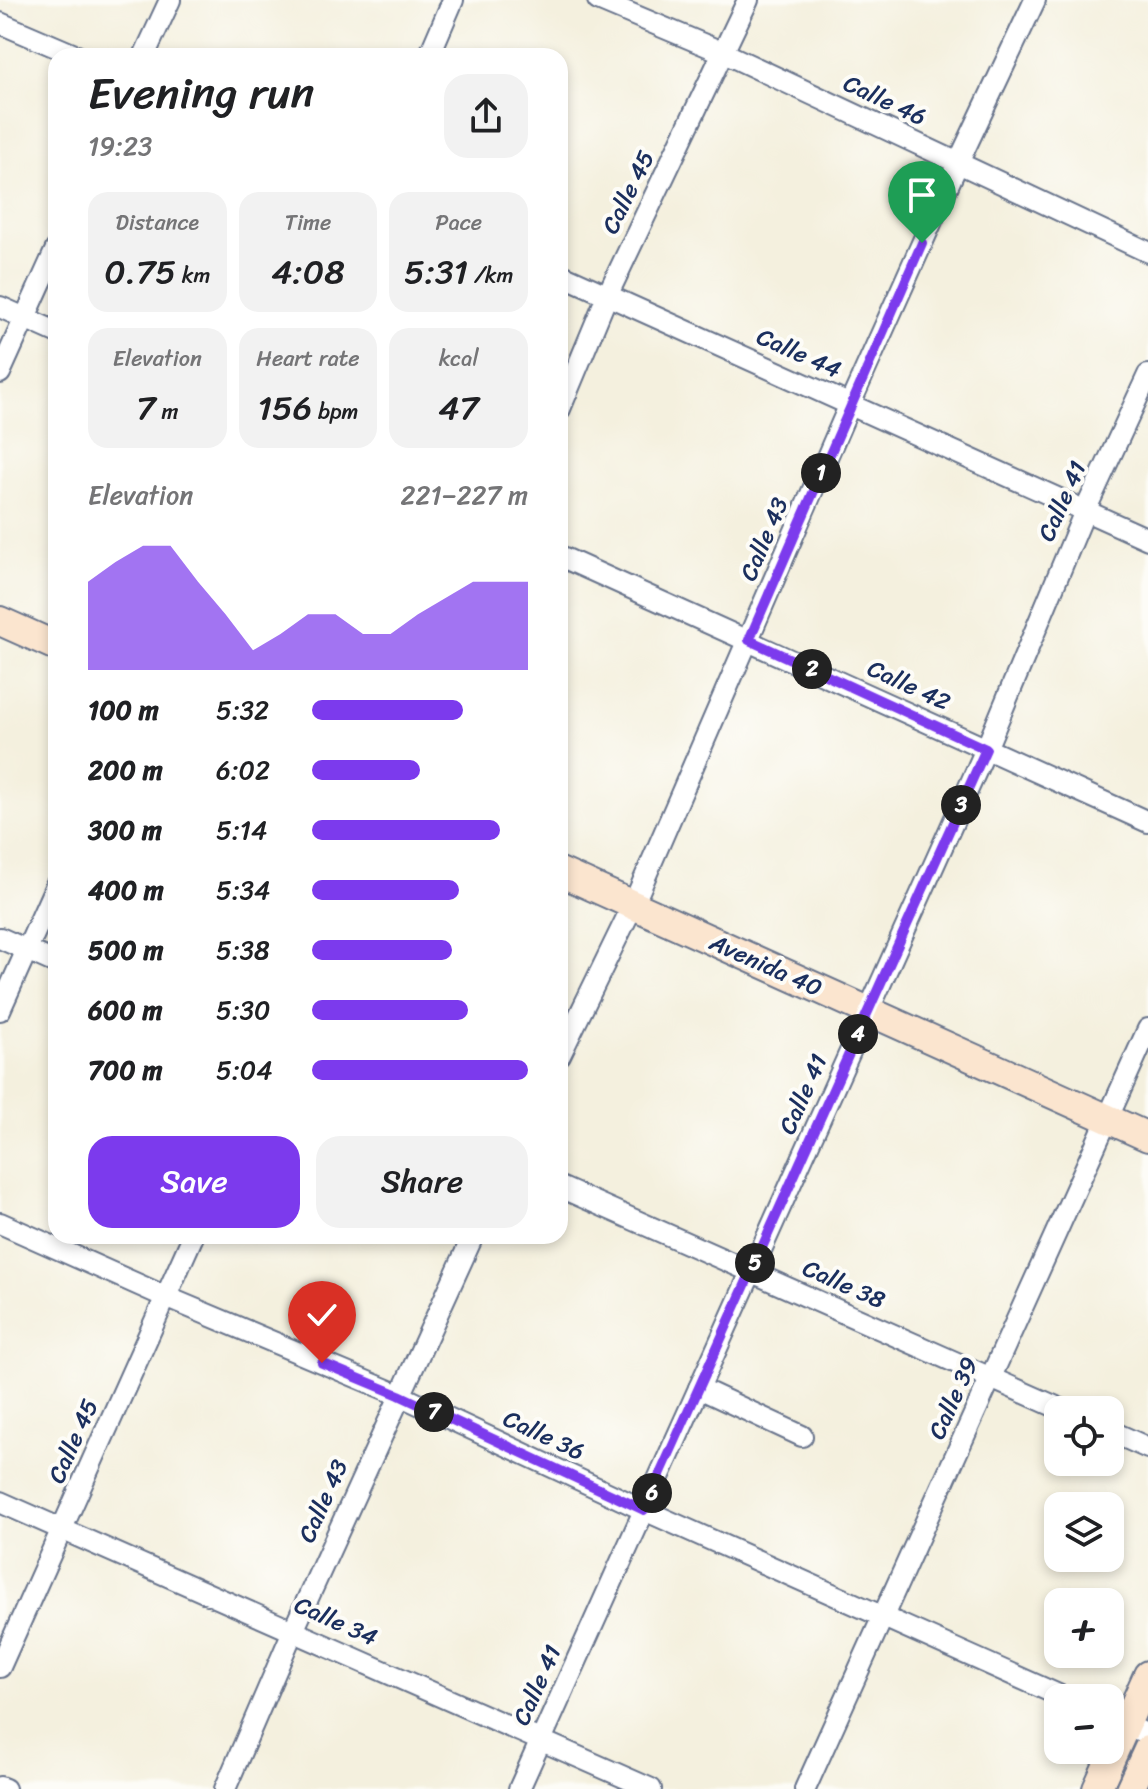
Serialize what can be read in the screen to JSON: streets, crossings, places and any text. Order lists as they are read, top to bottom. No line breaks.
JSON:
{"streets":{"main road":["Avenida 40"],"street":["Calle 46","Calle 45","Calle 44","Calle 41","Calle 43","Calle 42","Calle 38","Calle 39","Calle 36","Calle 34"]},"crossings":[["Calle 46","Calle 45"],["Calle 46","Calle 43"],["Calle 45","Calle 44"],["Calle 45","Calle 36"],["Calle 45","Calle 34"],["Calle 44","Calle 41"],["Calle 44","Calle 43"],["Calle 41","Calle 42"],["Calle 41","Avenida 40"],["Calle 41","Calle 38"],["Calle 41","Calle 36"],["Calle 41","Calle 34"],["Calle 43","Calle 42"],["Calle 43","Avenida 40"],["Calle 43","Calle 36"],["Calle 43","Calle 34"],["Avenida 40","Calle 39"],["Calle 38","Calle 39"],["Calle 39","Calle 36"]],"page":{"heading":["Evening run","19:23"],"stats":[["Distance","0.75 km"],["Time","4:08"],["Pace","5:31 /km"],["Elevation","7 m"],["Heart rate","156 bpm"],["kcal","47"]],"pins":["1","2","3","4","5","7","6"],"chart":["Elevation","221–227 m"],"list":[{"name":"100 m","note":"5:32"},{"name":"200 m","note":"6:02"},{"name":"300 m","note":"5:14"},{"name":"400 m","note":"5:34"},{"name":"500 m","note":"5:38"},{"name":"600 m","note":"5:30"},{"name":"700 m","note":"5:04"}],"buttons":["Save","Share"],"map_buttons":["+","−"]}}
